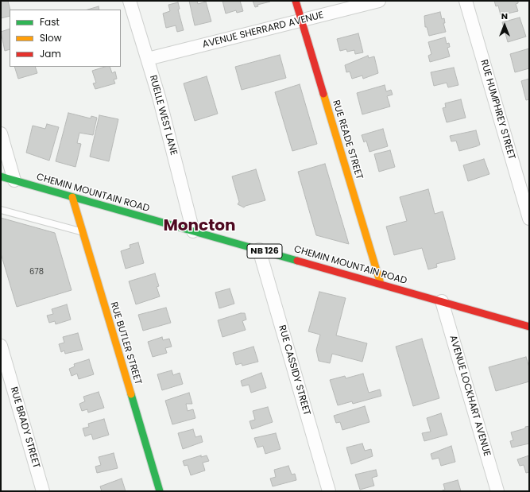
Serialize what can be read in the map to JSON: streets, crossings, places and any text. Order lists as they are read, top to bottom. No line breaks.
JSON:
{"streets":{"street":["AVENUE SHERRARD AVENUE","RUE HUMPHREY STREET","RUELLE WEST LANE","RUE READE STREET","CHEMIN MOUNTAIN ROAD","NB 126","RUE BUTLER STREET","RUE CASSIDY STREET","AVENUE LOCKHART AVENUE","RUE BRADY STREET"]},"crossings":[["AVENUE SHERRARD AVENUE","RUELLE WEST LANE"],["AVENUE SHERRARD AVENUE","RUE READE STREET"],["RUELLE WEST LANE","CHEMIN MOUNTAIN ROAD"],["RUE READE STREET","CHEMIN MOUNTAIN ROAD"],["CHEMIN MOUNTAIN ROAD","RUE BUTLER STREET"],["CHEMIN MOUNTAIN ROAD","RUE CASSIDY STREET"],["CHEMIN MOUNTAIN ROAD","AVENUE LOCKHART AVENUE"]],"districts":["Moncton"],"house_numbers":["678"],"legend":["Fast","Slow","Jam"],"north":"top"}
